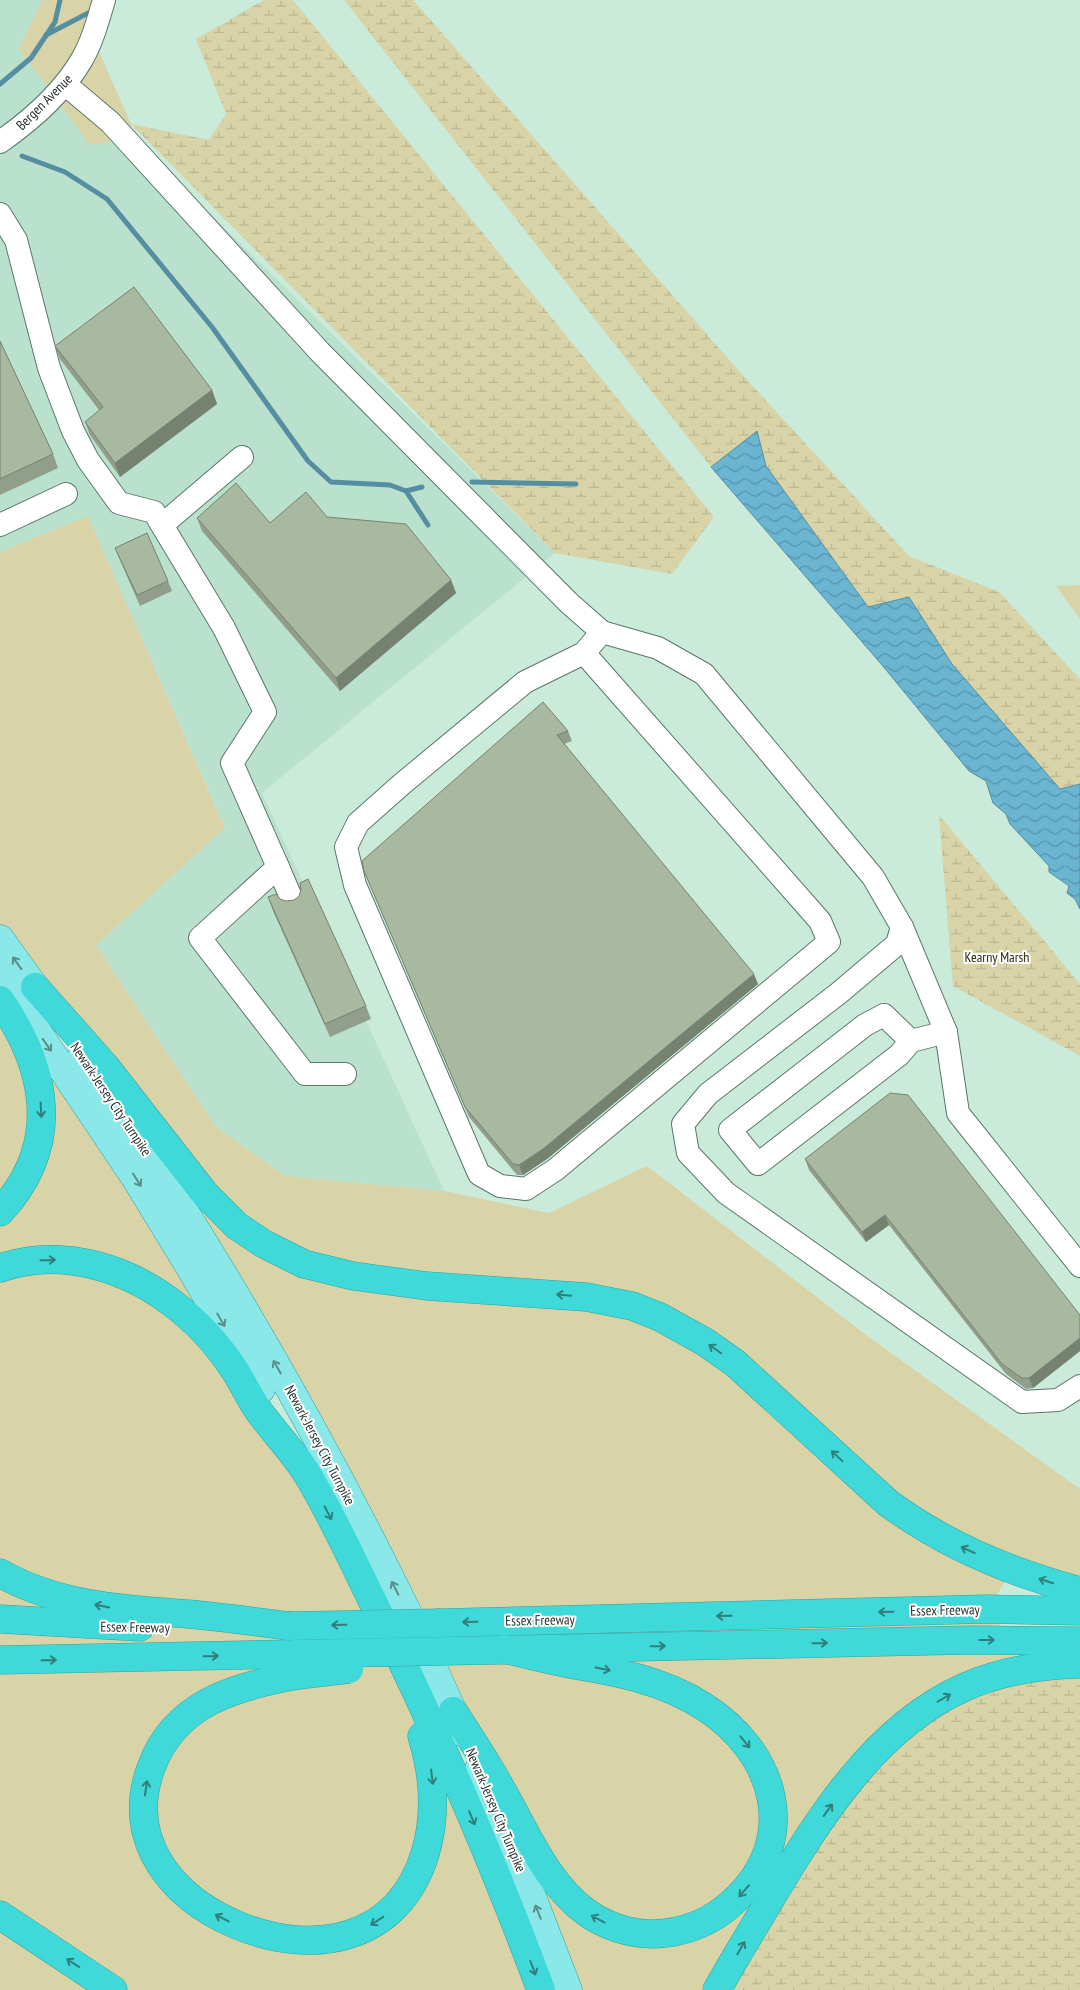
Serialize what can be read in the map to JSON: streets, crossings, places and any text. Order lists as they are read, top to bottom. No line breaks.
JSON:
{"streets":{"highway":["Newark-Jersey City Turnpike","Essex Freeway"],"street":["Bergen Avenue"]},"parks":["Kearny Marsh"]}
